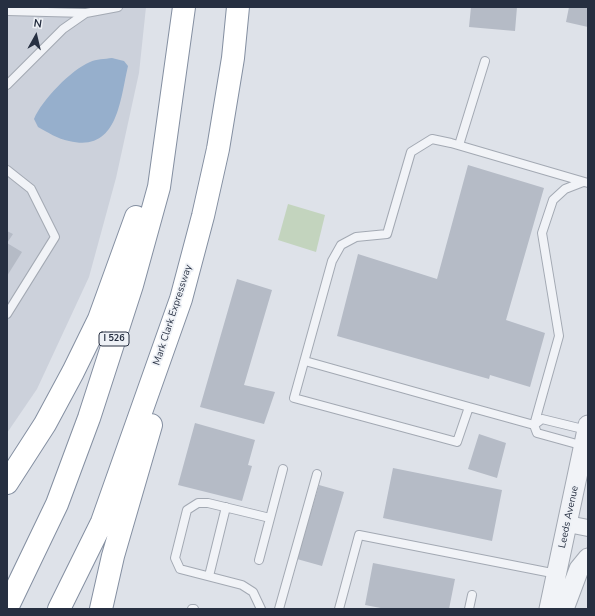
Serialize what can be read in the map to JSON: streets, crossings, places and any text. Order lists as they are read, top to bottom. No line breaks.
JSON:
{"streets":{"highway":["Mark Clark Expressway","I 526"],"street":["Leeds Avenue"]},"north":"top"}
